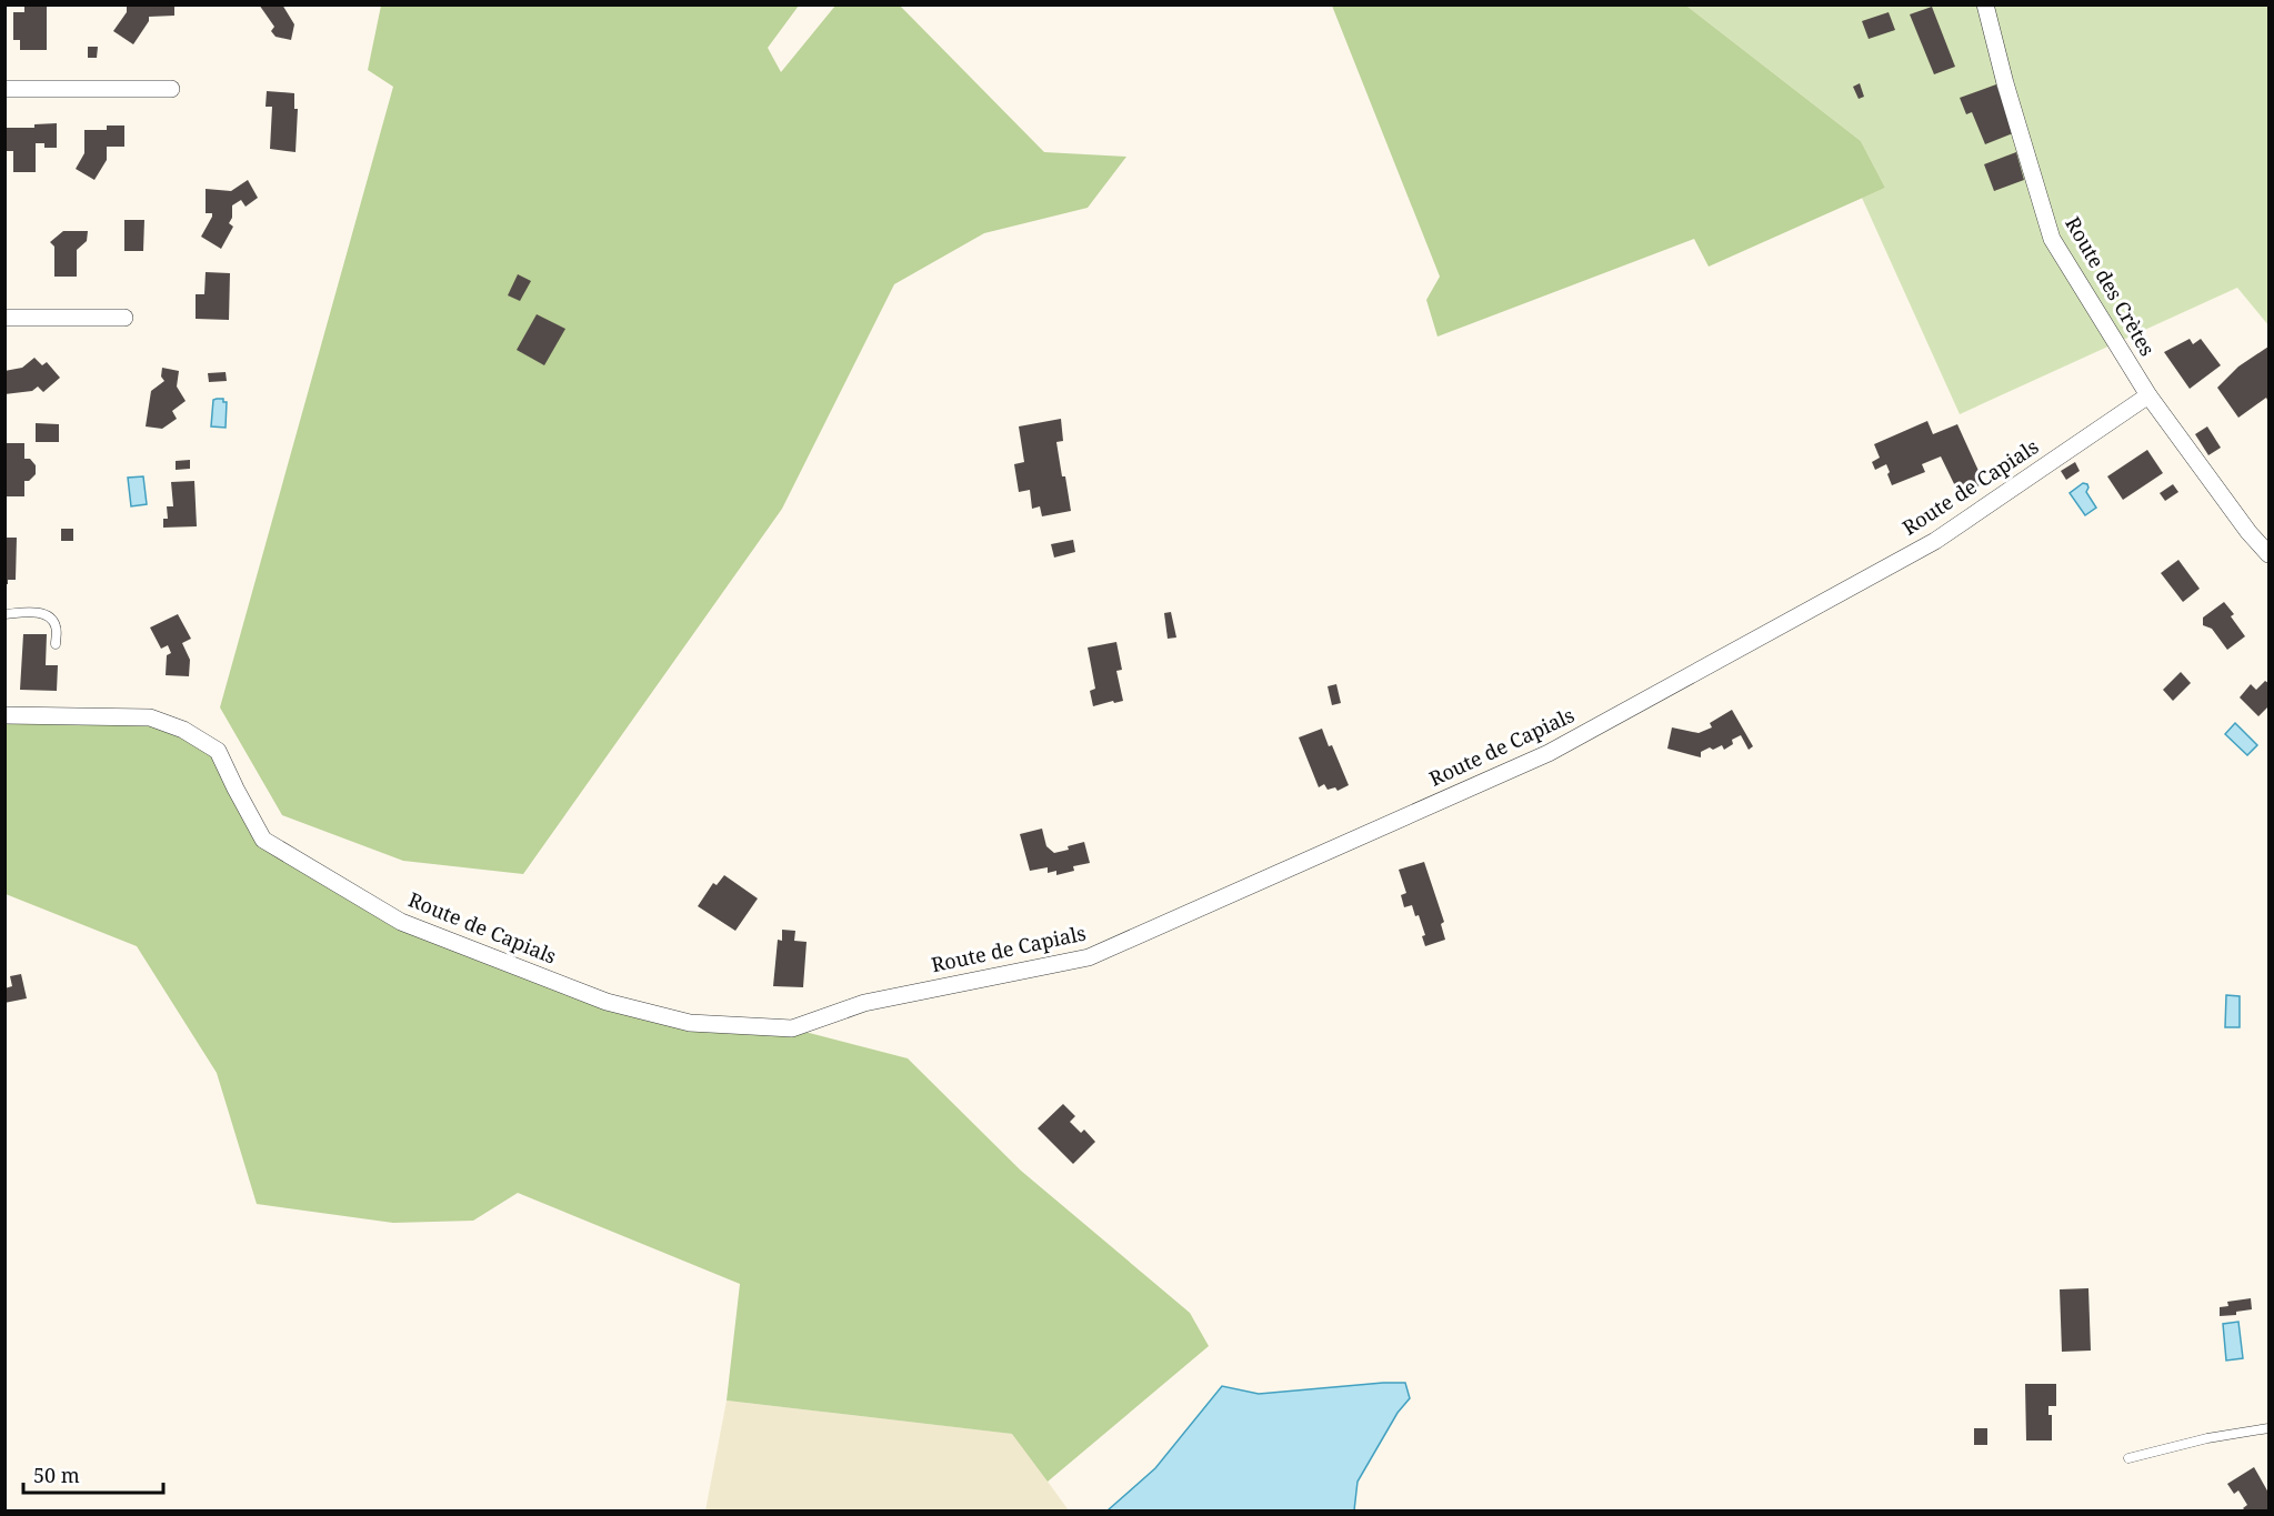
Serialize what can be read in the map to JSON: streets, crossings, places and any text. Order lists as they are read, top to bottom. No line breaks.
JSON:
{"streets":{"street":["Route des Crètes","Route de Capials"]},"crossings":[["Route des Crètes","Route de Capials"]],"scale_bar":"50 m"}
